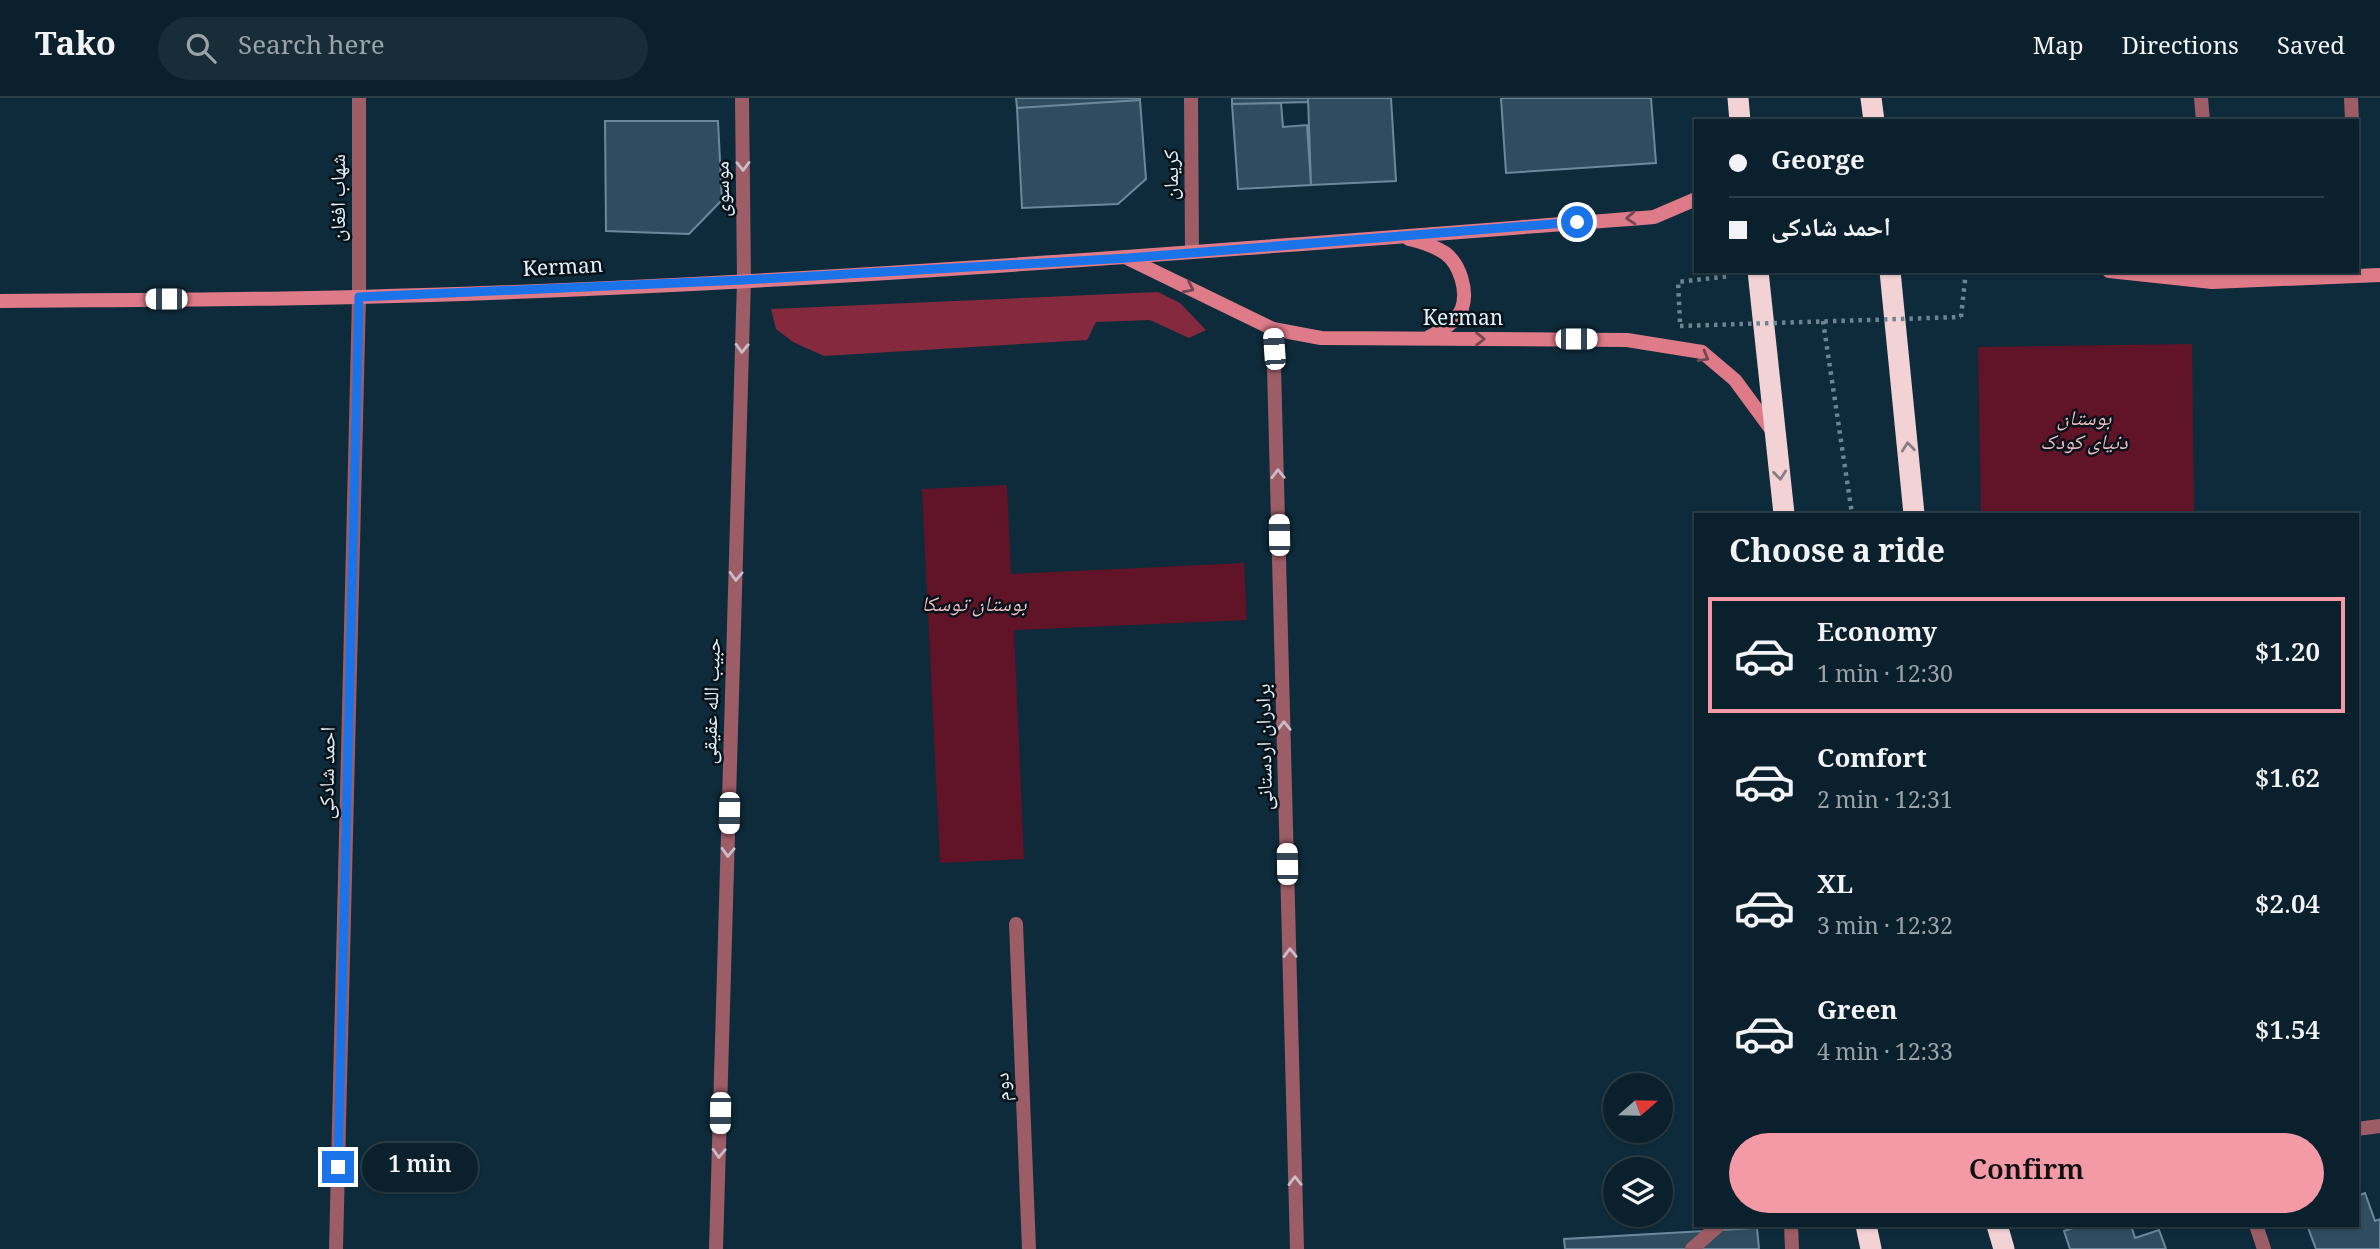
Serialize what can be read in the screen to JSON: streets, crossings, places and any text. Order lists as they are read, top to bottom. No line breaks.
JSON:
{"streets":{"main road":["Kerman"],"street":["کریمان","موسوی","شهاب افغان","حبیب الله عقیقی","برادران اردستانی","احمد شادکی","دوم"]},"crossings":[["کریمان","Kerman"],["موسوی","Kerman"],["موسوی","حبیب الله عقیقی"],["شهاب افغان","Kerman"],["شهاب افغان","احمد شادکی"],["Kerman","حبیب الله عقیقی"],["Kerman","برادران اردستانی"],["Kerman","احمد شادکی"]],"one_way":["موسوی","حبیب الله عقیقی","برادران اردستانی"],"parks":["بوستان دنیای کودک","بوستان توسکا"],"north":"right","page":{"header":"Tako","search":"Search here","nav":["Map","Directions","Saved"],"banner":["George","احمد شادکی"],"heading":"Choose a ride","list":[{"name":"Economy","note":"1 min · 12:30","value":"$1.20"},{"name":"Comfort","note":"2 min · 12:31","value":"$1.62"},{"name":"XL","note":"3 min · 12:32","value":"$2.04"},{"name":"Green","note":"4 min · 12:33","value":"$1.54"}],"buttons":"Confirm","bubble":"1 min"}}
